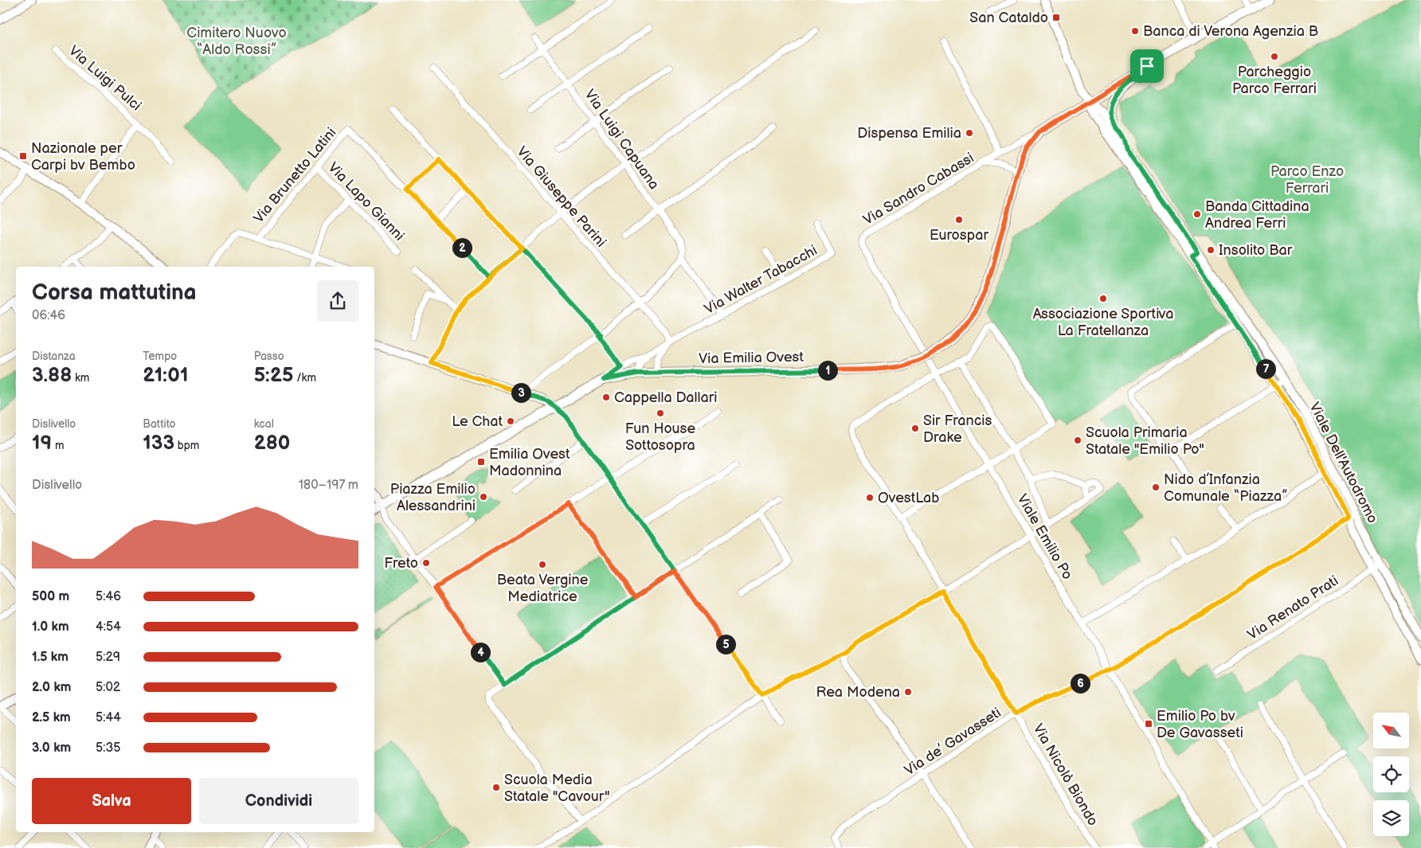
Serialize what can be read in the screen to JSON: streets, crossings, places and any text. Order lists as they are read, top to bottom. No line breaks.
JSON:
{"streets":{"main road":["Via Emilia Ovest"],"street":["Via Luigi Pulci","Via Luigi Capuana","Via Brunetto Latini","Via Sandro Cabassi","Via Giuseppe Parini","Via Lapo Gianni","Via Walter Tabacchi","Viale Dell'Autodromo","Viale Emilio Po","Via Renato Prati","Via de’ Gavasseti","Via Nicolò Biondo"]},"crossings":[["Via Luigi Capuana","Via Walter Tabacchi"],["Via Brunetto Latini","Via Lapo Gianni"],["Via Sandro Cabassi","Via Emilia Ovest"],["Via Sandro Cabassi","Viale Emilio Po"],["Via Giuseppe Parini","Via Walter Tabacchi"],["Via Walter Tabacchi","Via Emilia Ovest"],["Via Emilia Ovest","Viale Dell'Autodromo"],["Viale Dell'Autodromo","Via Renato Prati"],["Viale Dell'Autodromo","Via de’ Gavasseti"],["Viale Emilio Po","Via de’ Gavasseti"],["Viale Emilio Po","Via Nicolò Biondo"],["Via de’ Gavasseti","Via Nicolò Biondo"]],"parks":["Cimitero Nuovo “Aldo Rossi”","Parco Enzo Ferrari"],"places":{"transit":["San Cataldo","Nazionale per Carpi bv Bembo","Emilia Ovest Madonnina","Emilio Po bv De Gavasseti"],"other":["Banca di Verona Agenzia B","Parcheggio Parco Ferrari","Dispensa Emilia","Banda Cittadina Andrea Ferri","Eurospar","Insolito Bar","Associazione Sportiva La Fratellanza","Cappella Dallari","Fun House Sottosopra","Le Chat","Sir Francis Drake","Scuola Primaria Statale \"Emilio Po\"","Nido d’Infanzia Comunale “Piazza”","Piazza Emilio Alessandrini","OvestLab","Freto","Beata Vergine Mediatrice","Rea Modena","Scuola Media Statale \"Cavour\""]},"north":"top left","page":{"pins":["2","7","1","3","5","4","6"],"heading":["Corsa mattutina","06:46"],"stats":[["Distanza","3.88 km"],["Tempo","21:01"],["Passo","5:25 /km"],["Dislivello","19 m"],["Battito","133 bpm"],["kcal","280"]],"chart":["Dislivello","180–197 m"],"list":[{"name":"500 m","note":"5:46"},{"name":"1.0 km","note":"4:54"},{"name":"1.5 km","note":"5:29"},{"name":"2.0 km","note":"5:02"},{"name":"2.5 km","note":"5:44"},{"name":"3.0 km","note":"5:35"}],"buttons":["Salva","Condividi"]}}
